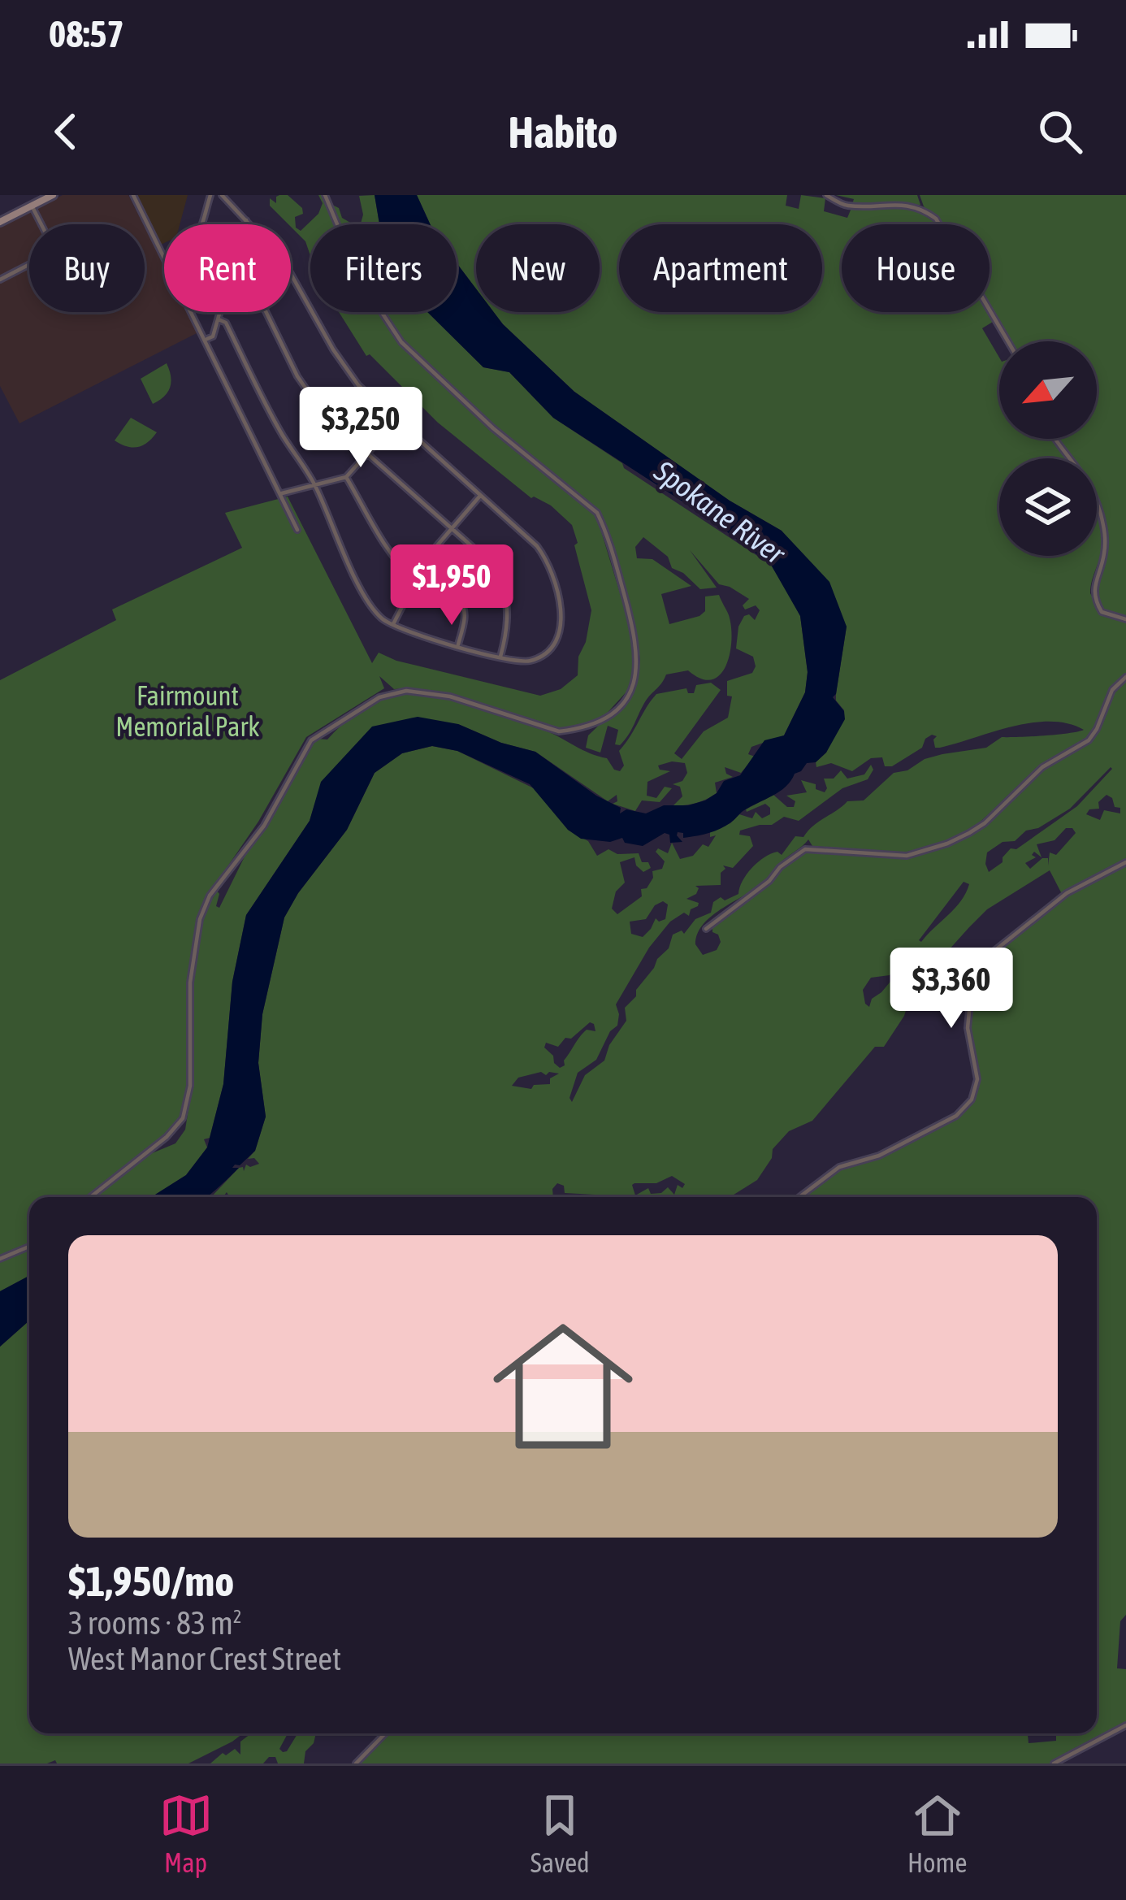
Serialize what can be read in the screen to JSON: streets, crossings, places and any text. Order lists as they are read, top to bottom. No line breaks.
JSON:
{"water":["Spokane River"],"parks":["Fairmount Memorial Park"],"north":"bottom left","page":{"status":"08:57","header":"Habito","chip":["Buy","Rent","Filters","New","Apartment","House"],"price":["$3,250","$1,950","$3,360"],"list":[{"name":"$1,950/mo","note":"3 rooms · 83 m² · West Manor Crest Street"}],"tabs":["Map","Saved","Home"]}}
